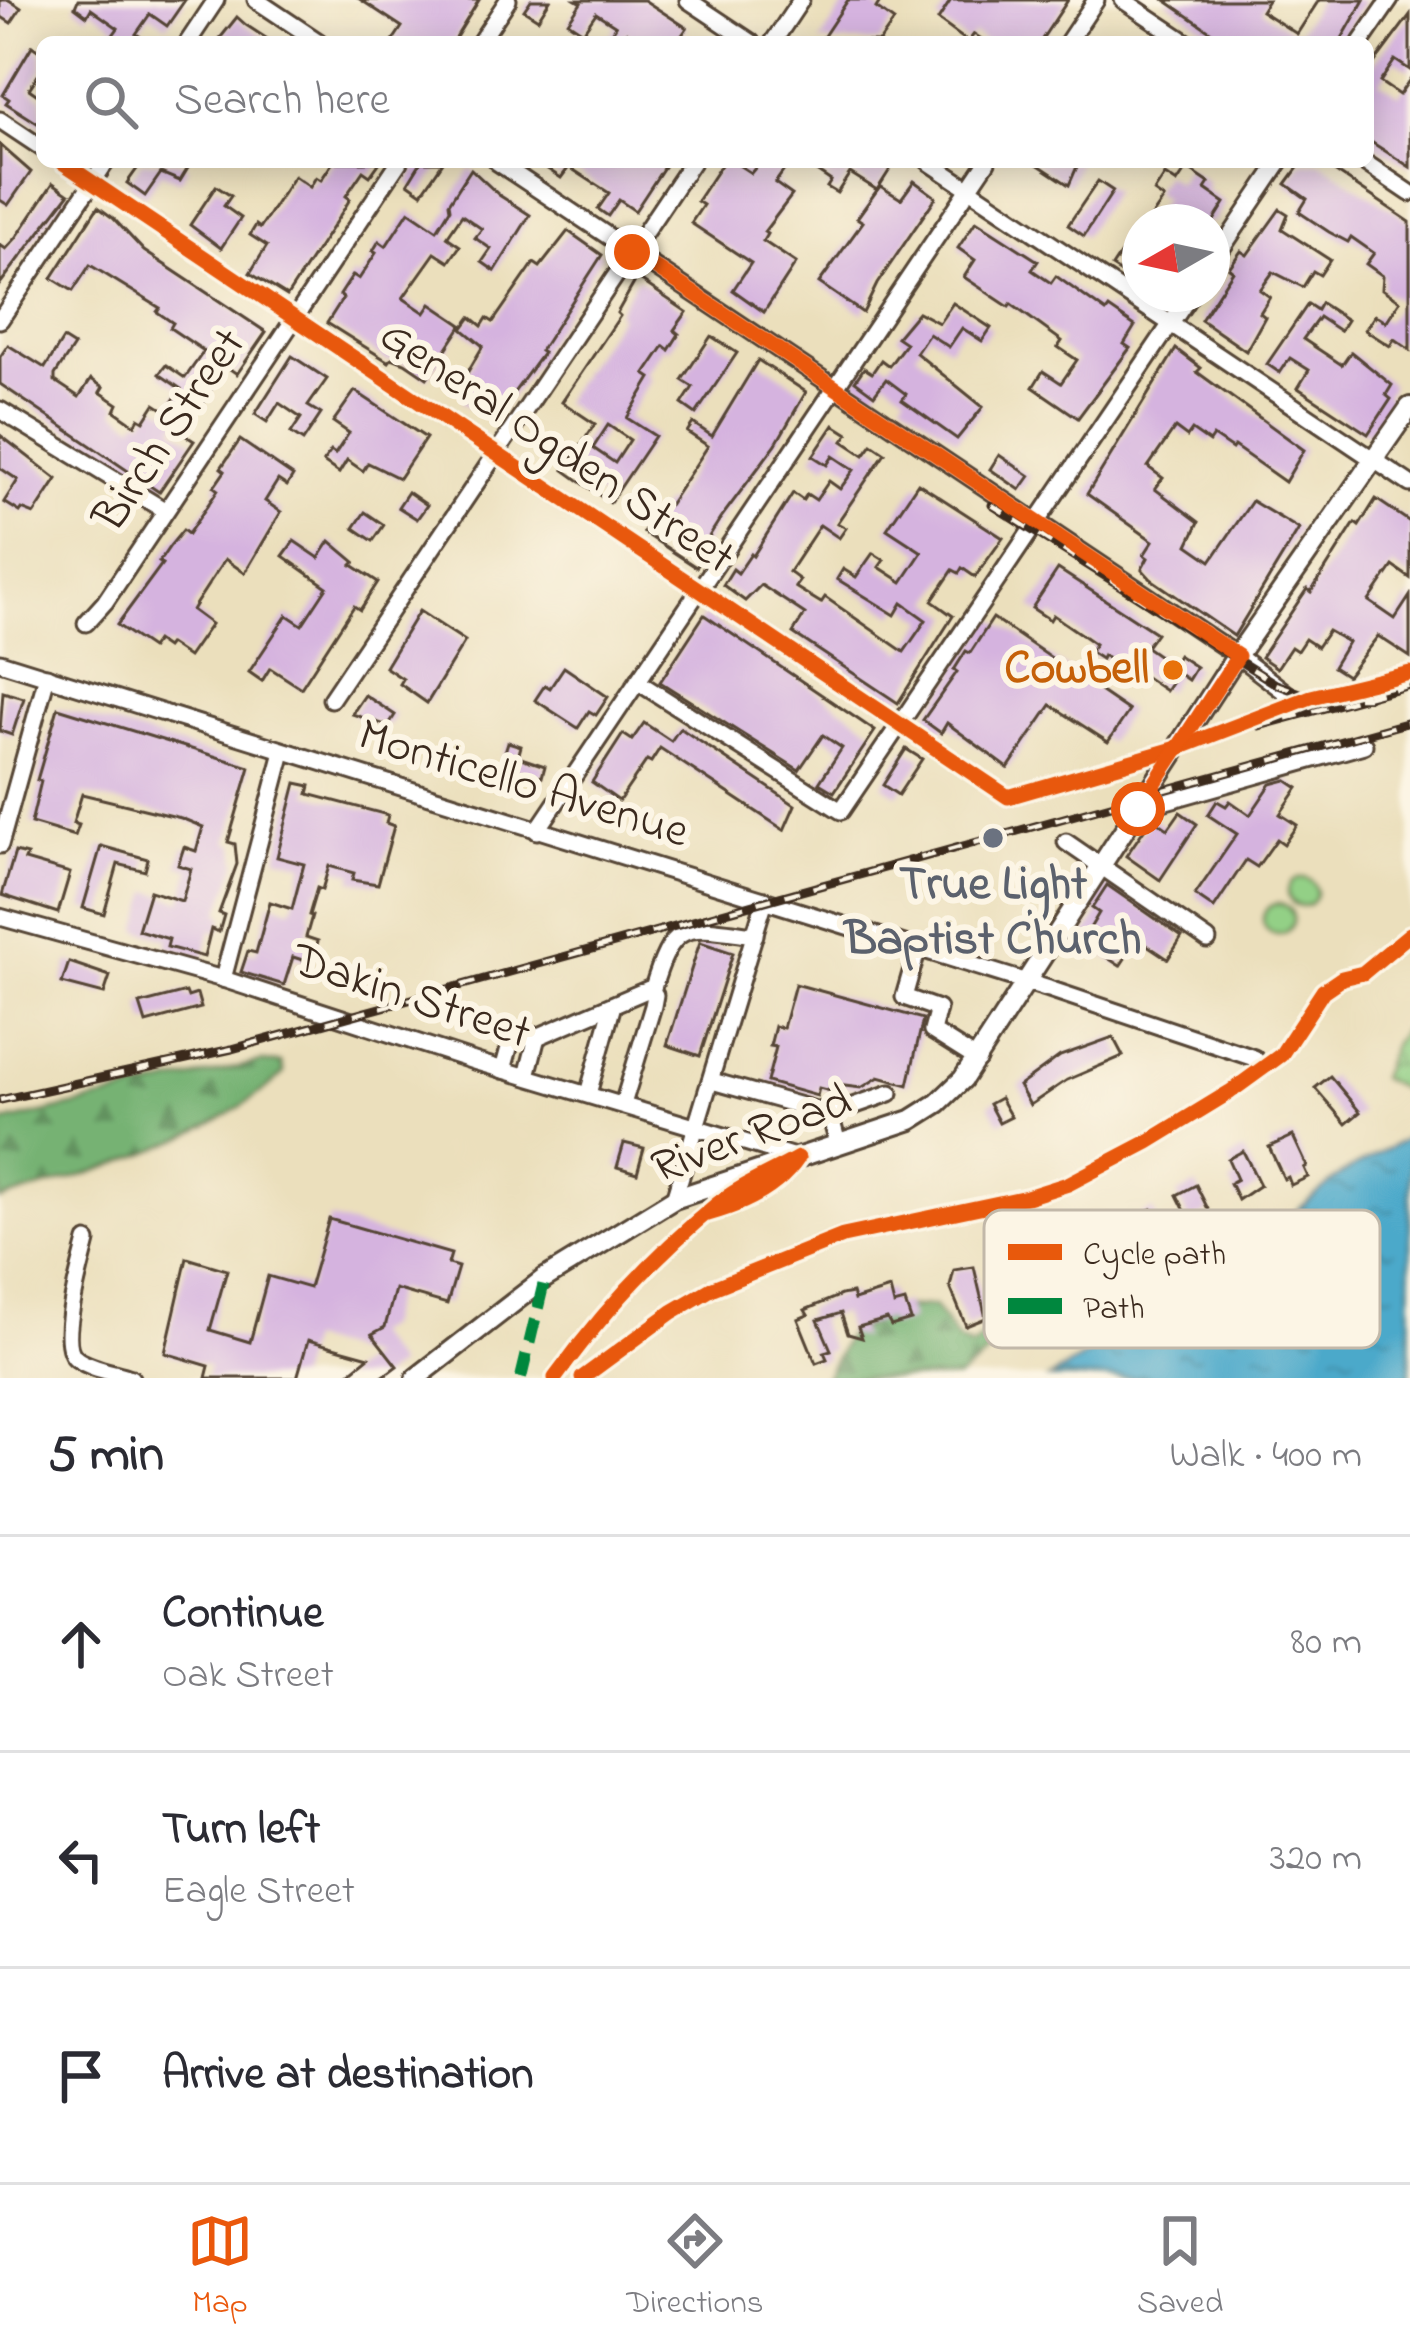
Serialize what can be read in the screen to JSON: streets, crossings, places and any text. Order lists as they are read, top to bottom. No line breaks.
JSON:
{"streets":{"main road":["River Road"],"street":["Birch Street","General Ogden Street","Monticello Avenue","Dakin Street"]},"crossings":[["Birch Street","General Ogden Street"],["General Ogden Street","River Road"],["Monticello Avenue","River Road"],["Dakin Street","River Road"]],"places":["Cowbell","True Light Baptist Church"],"legend":["Cycle path","Path"],"north":"left","page":{"search":"Search here","heading":["5 min","Walk · 400 m"],"list":[["Continue","Oak Street","80 m"],["Turn left","Eagle Street","320 m"],"Arrive at destination"],"nav":["Map","Directions","Saved"]}}
